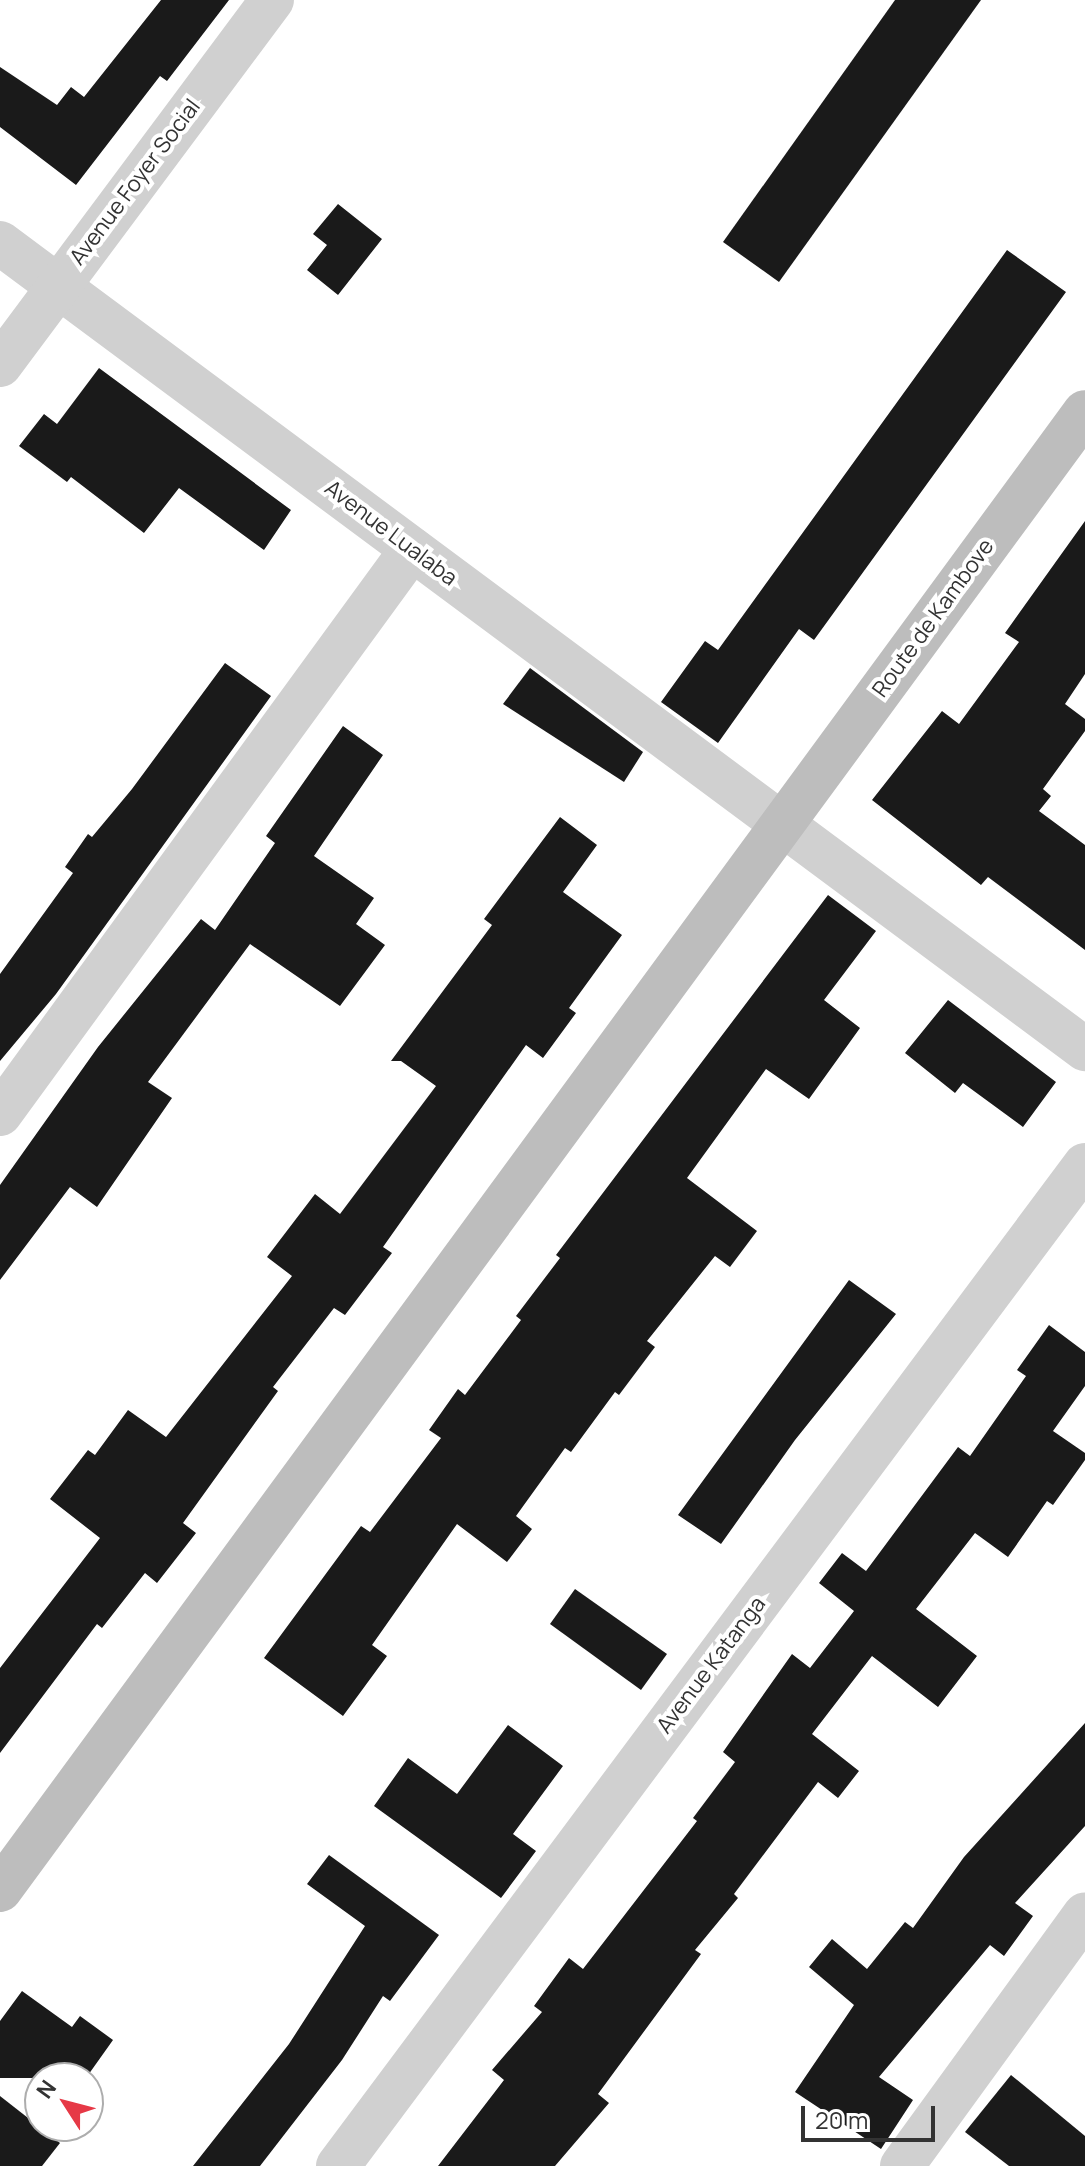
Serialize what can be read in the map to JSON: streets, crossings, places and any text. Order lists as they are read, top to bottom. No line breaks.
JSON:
{"streets":{"street":["Avenue Foyer Social","Avenue Lualaba","Route de Kambove","Avenue Katanga"]},"crossings":[["Avenue Foyer Social","Avenue Lualaba"],["Avenue Lualaba","Route de Kambove"]],"scale_bar":"20 m","north":"top left"}
